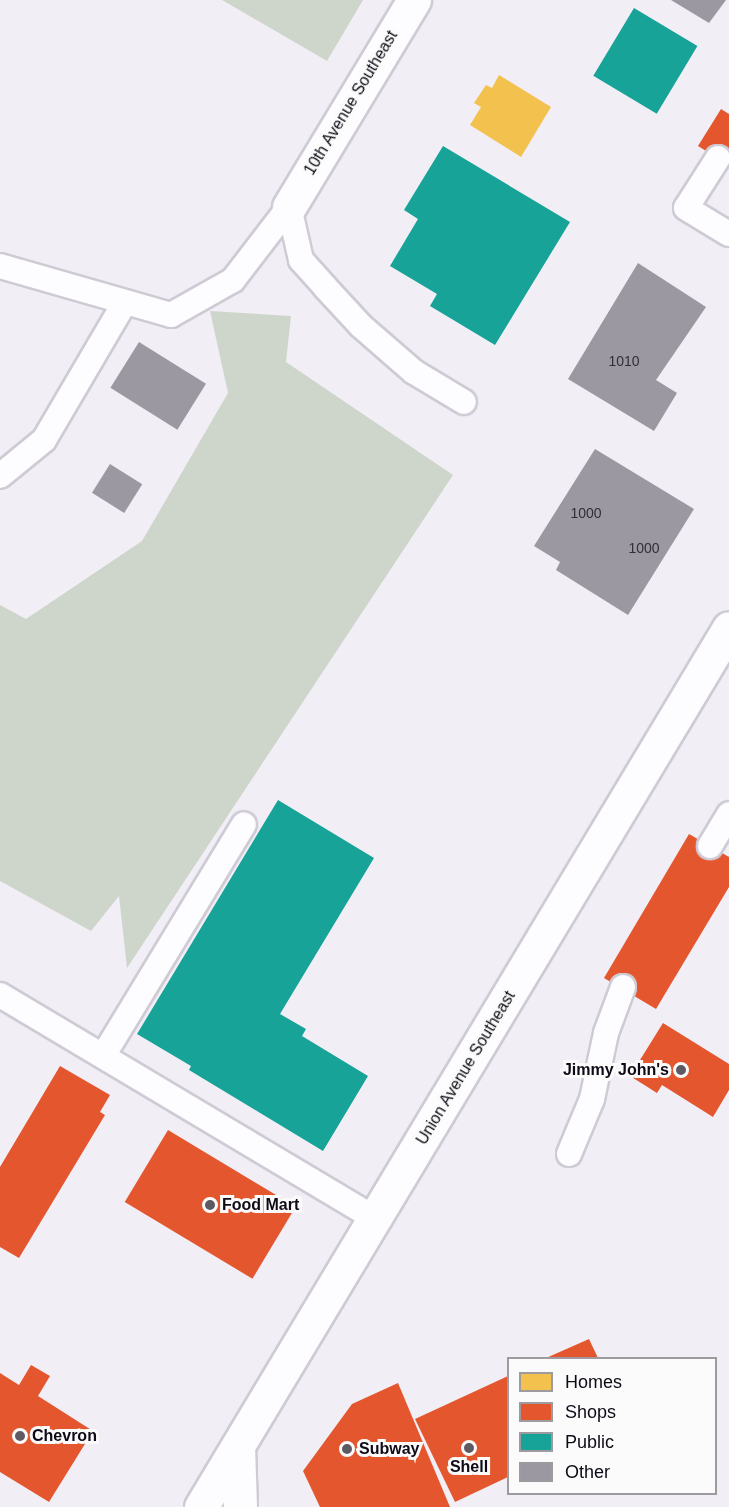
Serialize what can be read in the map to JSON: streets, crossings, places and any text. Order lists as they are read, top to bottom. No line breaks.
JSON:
{"streets":{"street":["10th Avenue Southeast","Union Avenue Southeast"]},"places":["Jimmy John's","Food Mart","Chevron","Shell","Subway"],"house_numbers":["1010","1000","1000"],"legend":["Homes","Shops","Public","Other"]}
